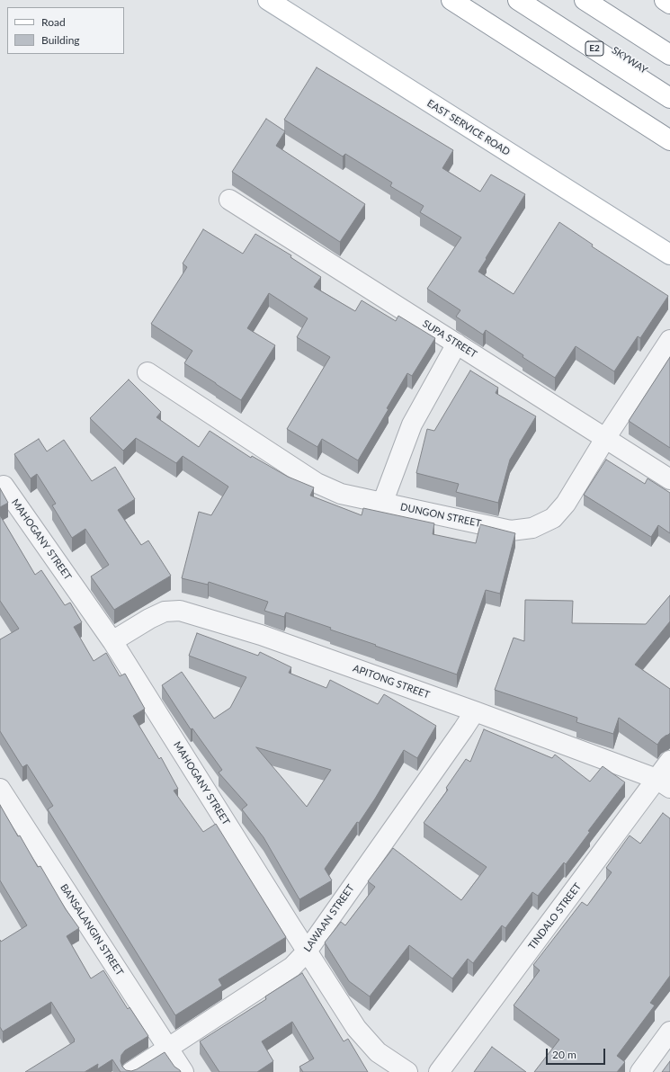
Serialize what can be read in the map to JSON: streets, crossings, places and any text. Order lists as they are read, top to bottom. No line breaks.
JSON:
{"streets":{"main road":["E2","SKYWAY","EAST SERVICE ROAD"],"street":["SUPA STREET","DUNGON STREET","MAHOGANY STREET","APITONG STREET","TINDALO STREET","LAWAAN STREET","BANSALANGIN STREET"]},"crossings":[["SUPA STREET","DUNGON STREET"],["MAHOGANY STREET","APITONG STREET"],["MAHOGANY STREET","LAWAAN STREET"],["APITONG STREET","TINDALO STREET"],["APITONG STREET","LAWAAN STREET"],["LAWAAN STREET","BANSALANGIN STREET"]],"legend":["Road","Building"],"scale_bar":"20 m"}
